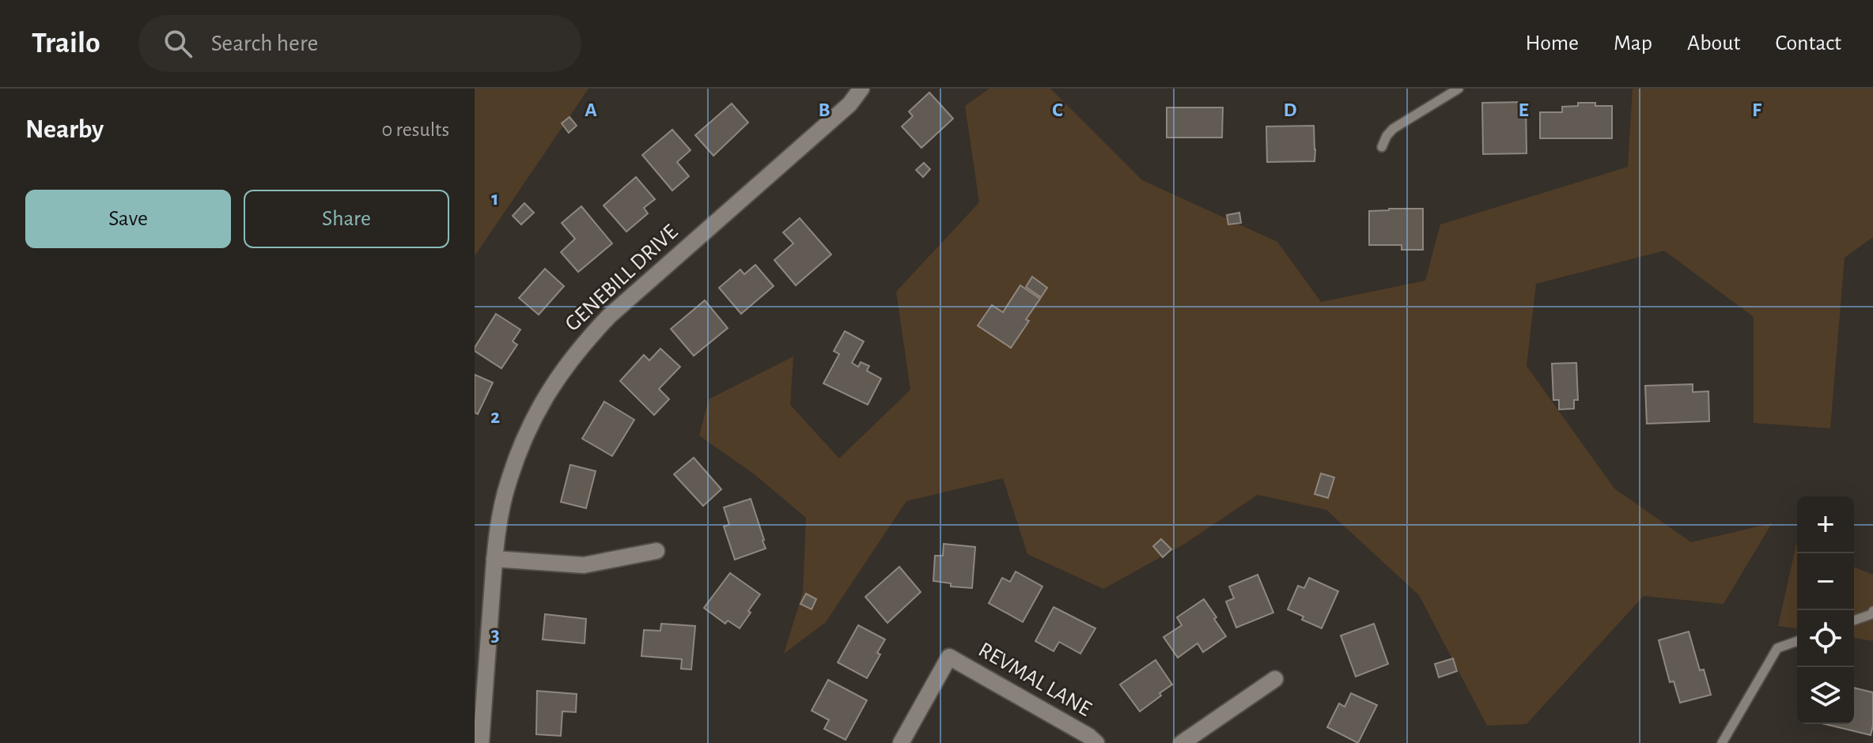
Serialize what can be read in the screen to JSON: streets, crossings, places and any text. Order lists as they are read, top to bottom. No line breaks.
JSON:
{"streets":{"street":["GENEBILL DRIVE","REVMAL LANE"]},"page":{"header":"Trailo","search":"Search here","nav":["Home","Map","About","Contact"],"heading":["Nearby","0 results"],"buttons":["Save","Share"],"map_buttons":["+","−"]},"grid":{"columns":["A","B","C","D","E","F"],"rows":["1","2","3"]}}
